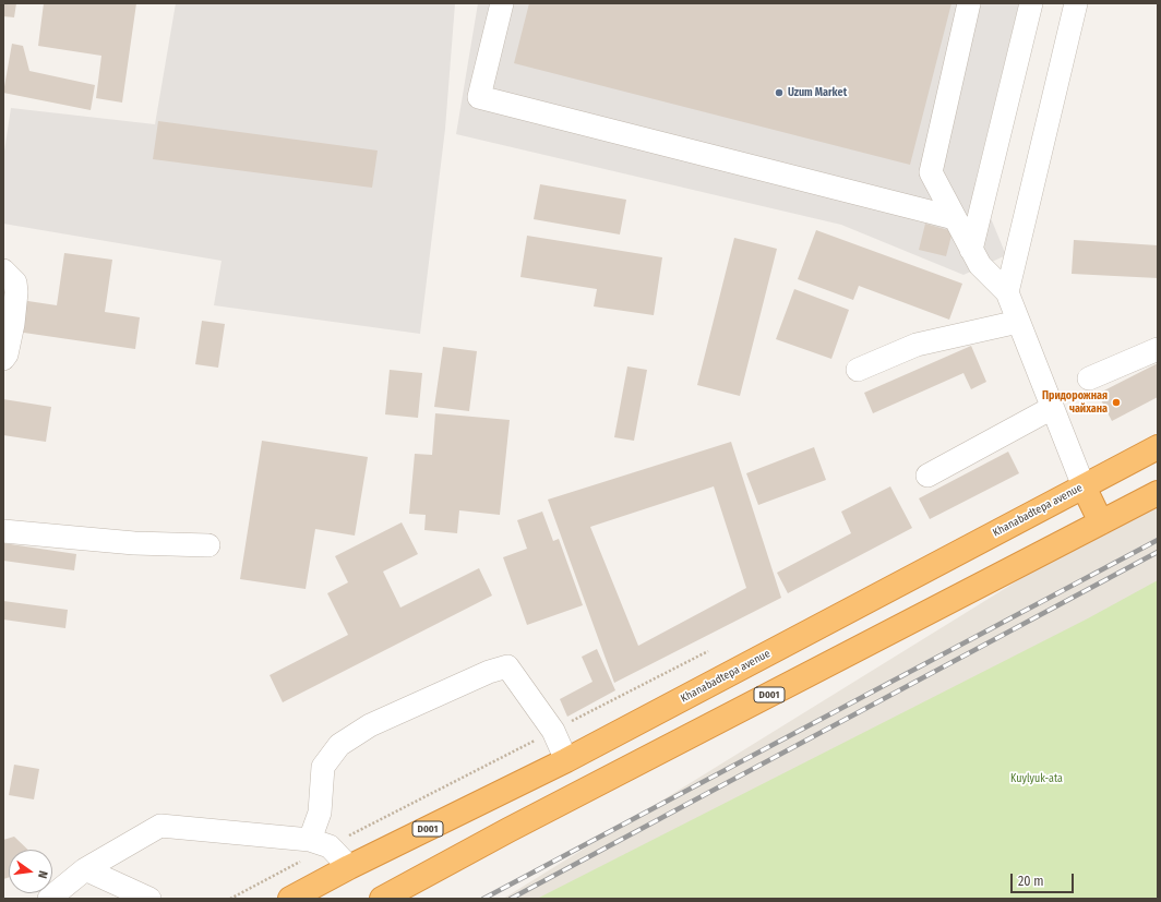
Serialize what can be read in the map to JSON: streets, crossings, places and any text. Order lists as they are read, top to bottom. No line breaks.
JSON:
{"streets":{"highway":["Khanabadtepa avenue","D001"]},"parks":["Kuylyuk-ata"],"places":["Uzum Market","Придорожная чайхана"],"scale_bar":"20 m","north":"right"}
